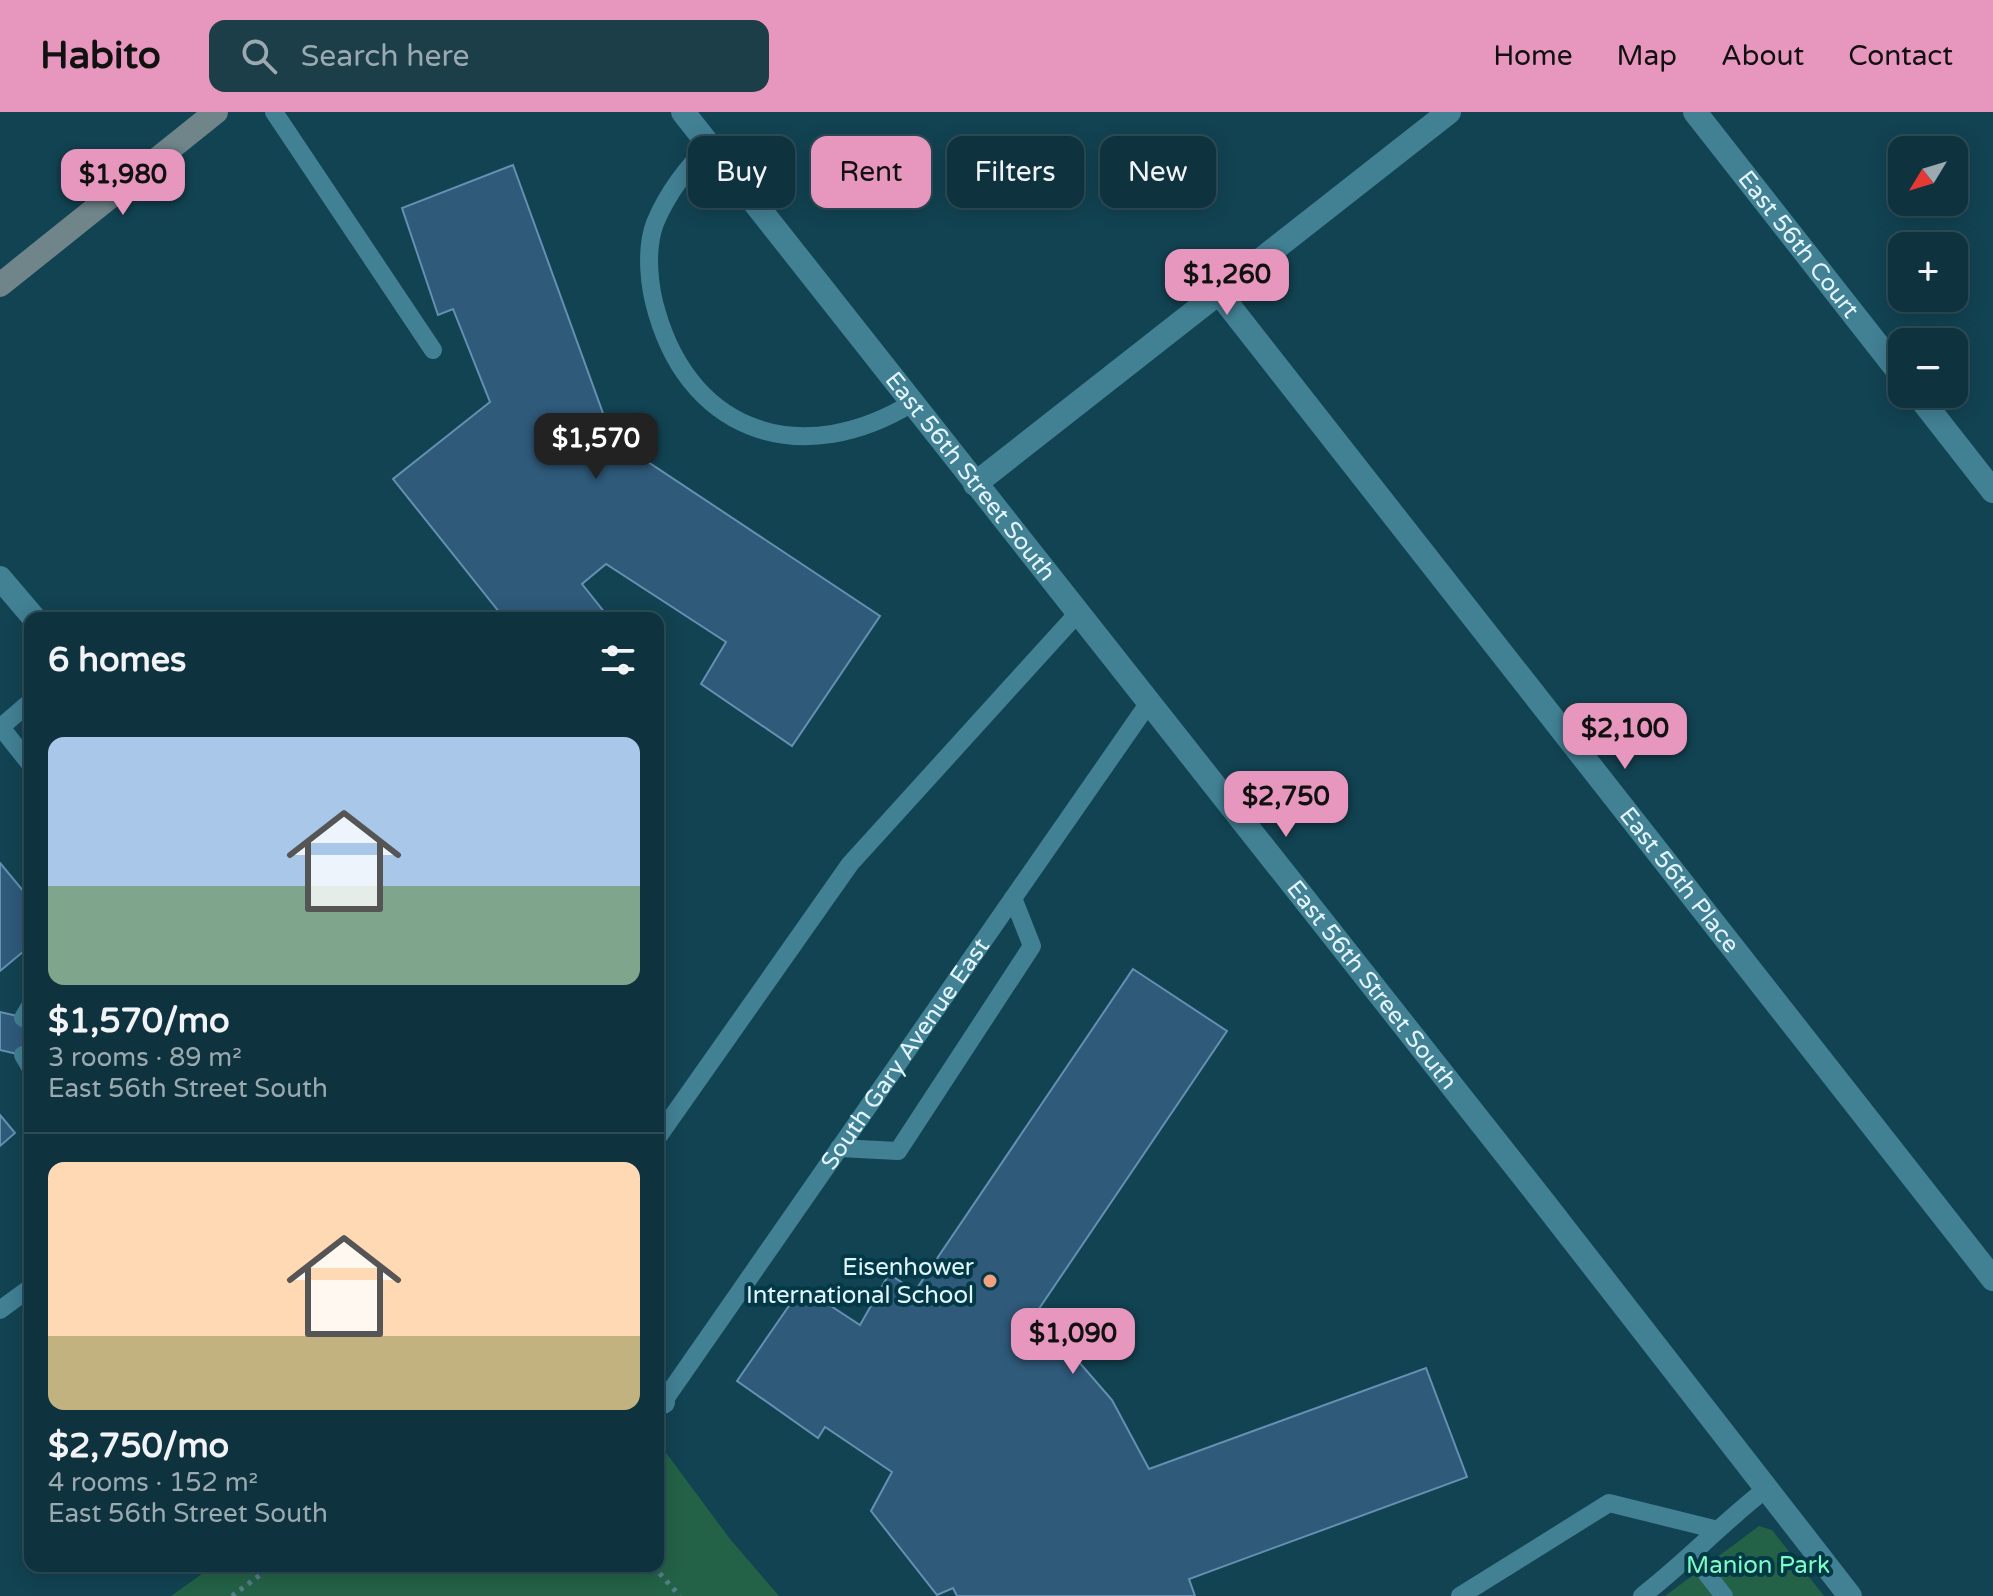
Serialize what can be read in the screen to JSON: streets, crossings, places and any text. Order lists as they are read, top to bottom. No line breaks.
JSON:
{"streets":{"street":["East 56th Court","East 56th Street South","East 56th Place"],"lane":["South Gary Avenue East"]},"crossings":[["East 56th Street South","South Gary Avenue East"]],"parks":["Manion Park"],"places":["Eisenhower International School"],"north":"bottom left","page":{"header":"Habito","search":"Search here","nav":["Home","Map","About","Contact"],"map_buttons":["+","−"],"chip":["Buy","Rent","Filters","New"],"price":["$1,980","$1,260","$1,570","$2,100","$2,750","$1,090"],"heading":"6 homes","list":[{"name":"$1,570/mo","note":"3 rooms · 89 m² · East 56th Street South"},{"name":"$2,750/mo","note":"4 rooms · 152 m² · East 56th Street South"}]}}
